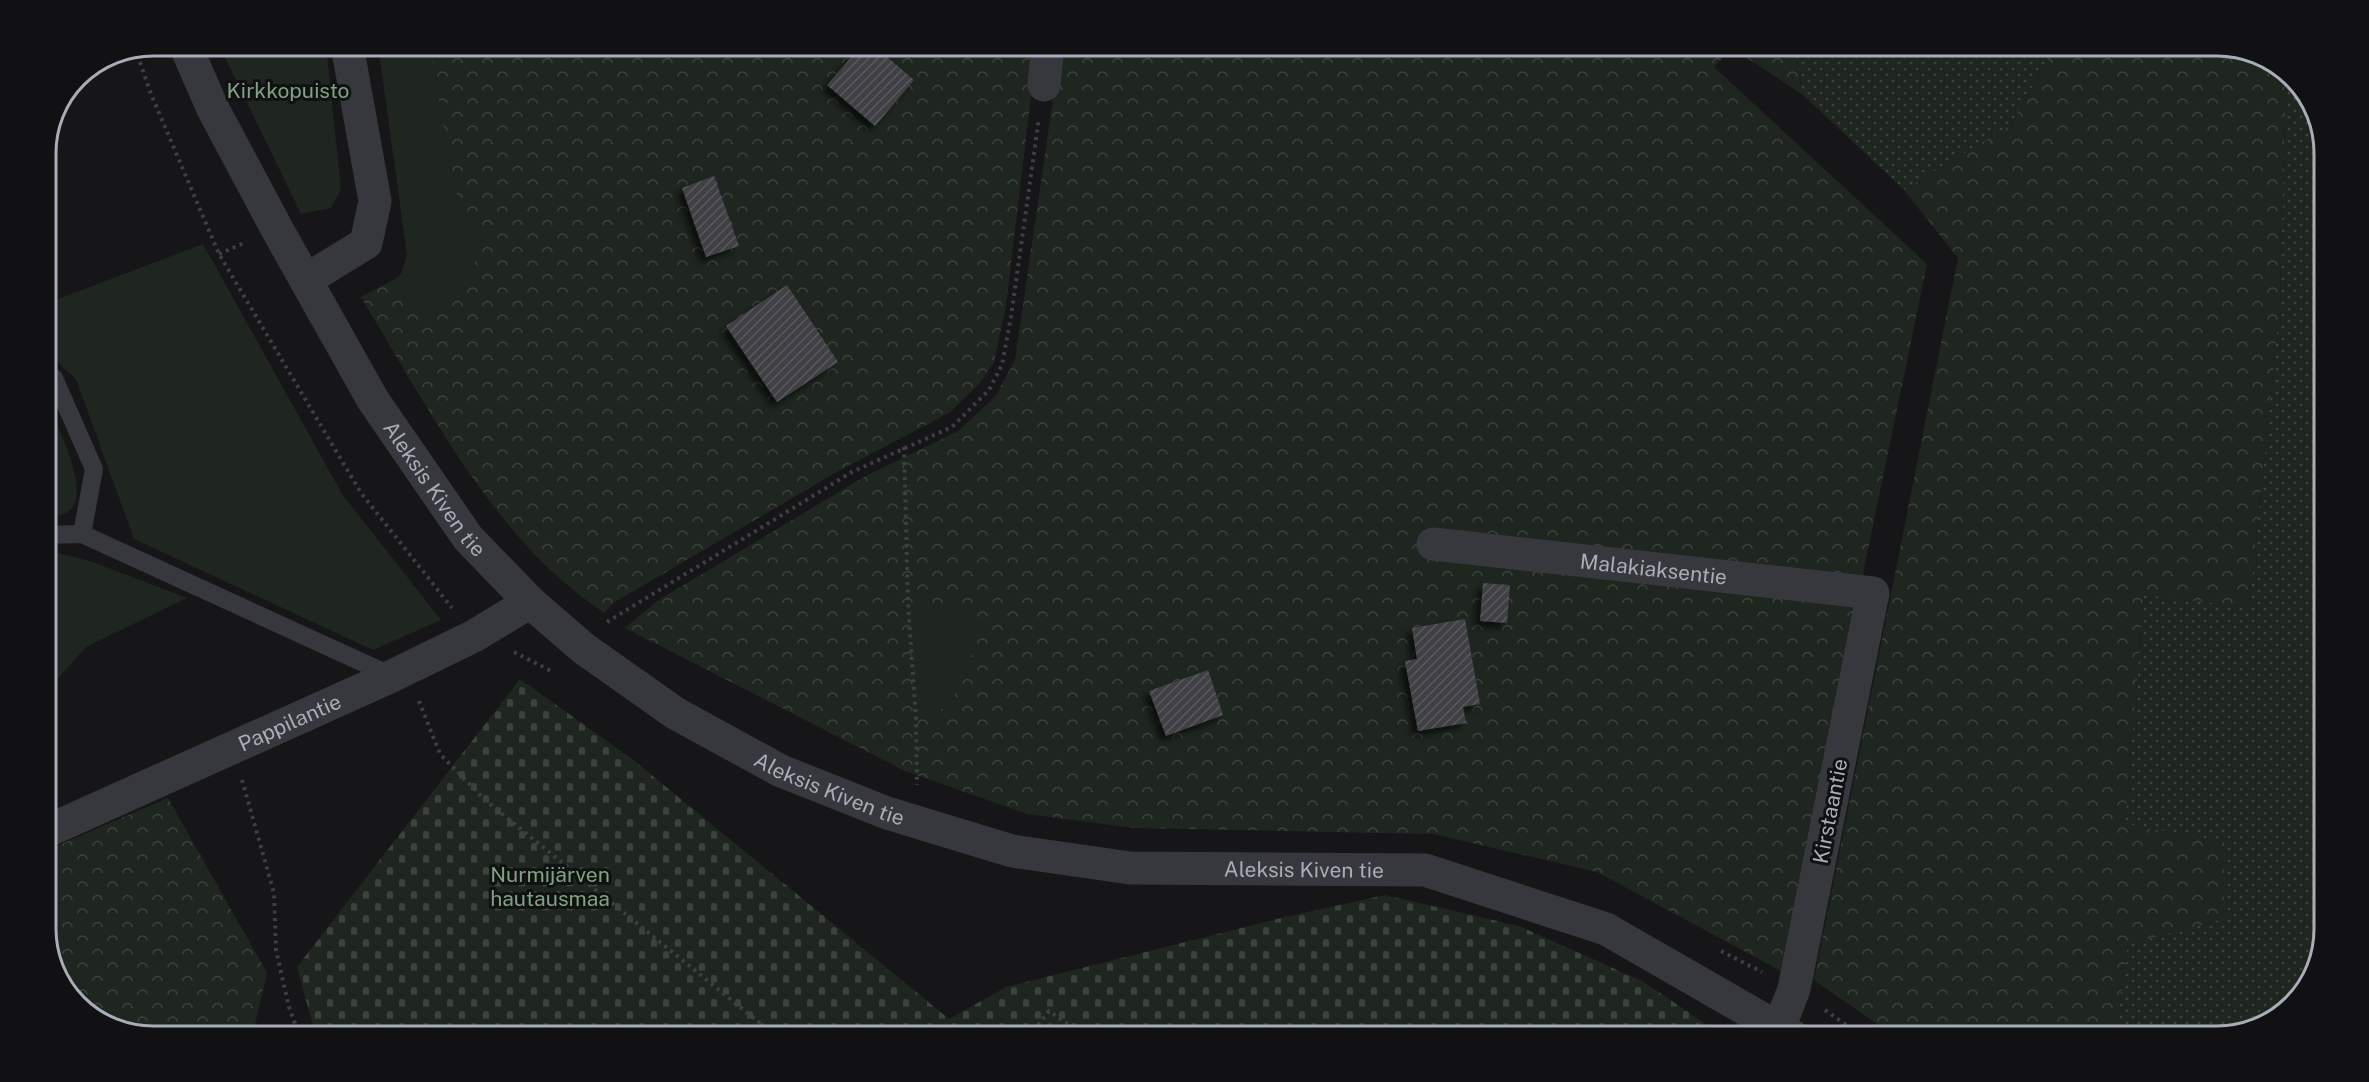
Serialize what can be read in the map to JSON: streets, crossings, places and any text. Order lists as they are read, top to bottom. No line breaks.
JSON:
{"streets":{"street":["Aleksis Kiven tie","Malakiaksentie","Pappilantie","Kirstaantie"]},"crossings":[["Aleksis Kiven tie","Pappilantie"],["Malakiaksentie","Kirstaantie"]],"parks":["Kirkkopuisto","Nurmijärven hautausmaa"]}
